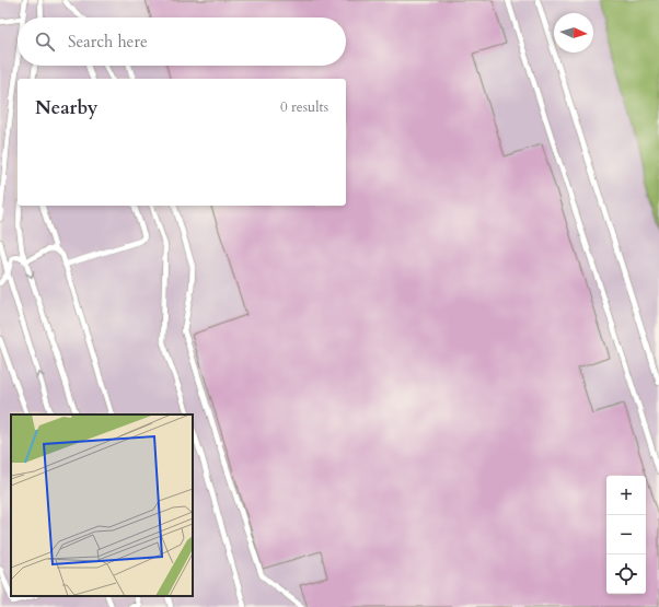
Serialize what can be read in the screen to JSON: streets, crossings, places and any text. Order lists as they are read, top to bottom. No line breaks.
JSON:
{"north":"right","page":{"search":"Search here","heading":["Nearby","0 results"],"map_buttons":["+","−"]}}
